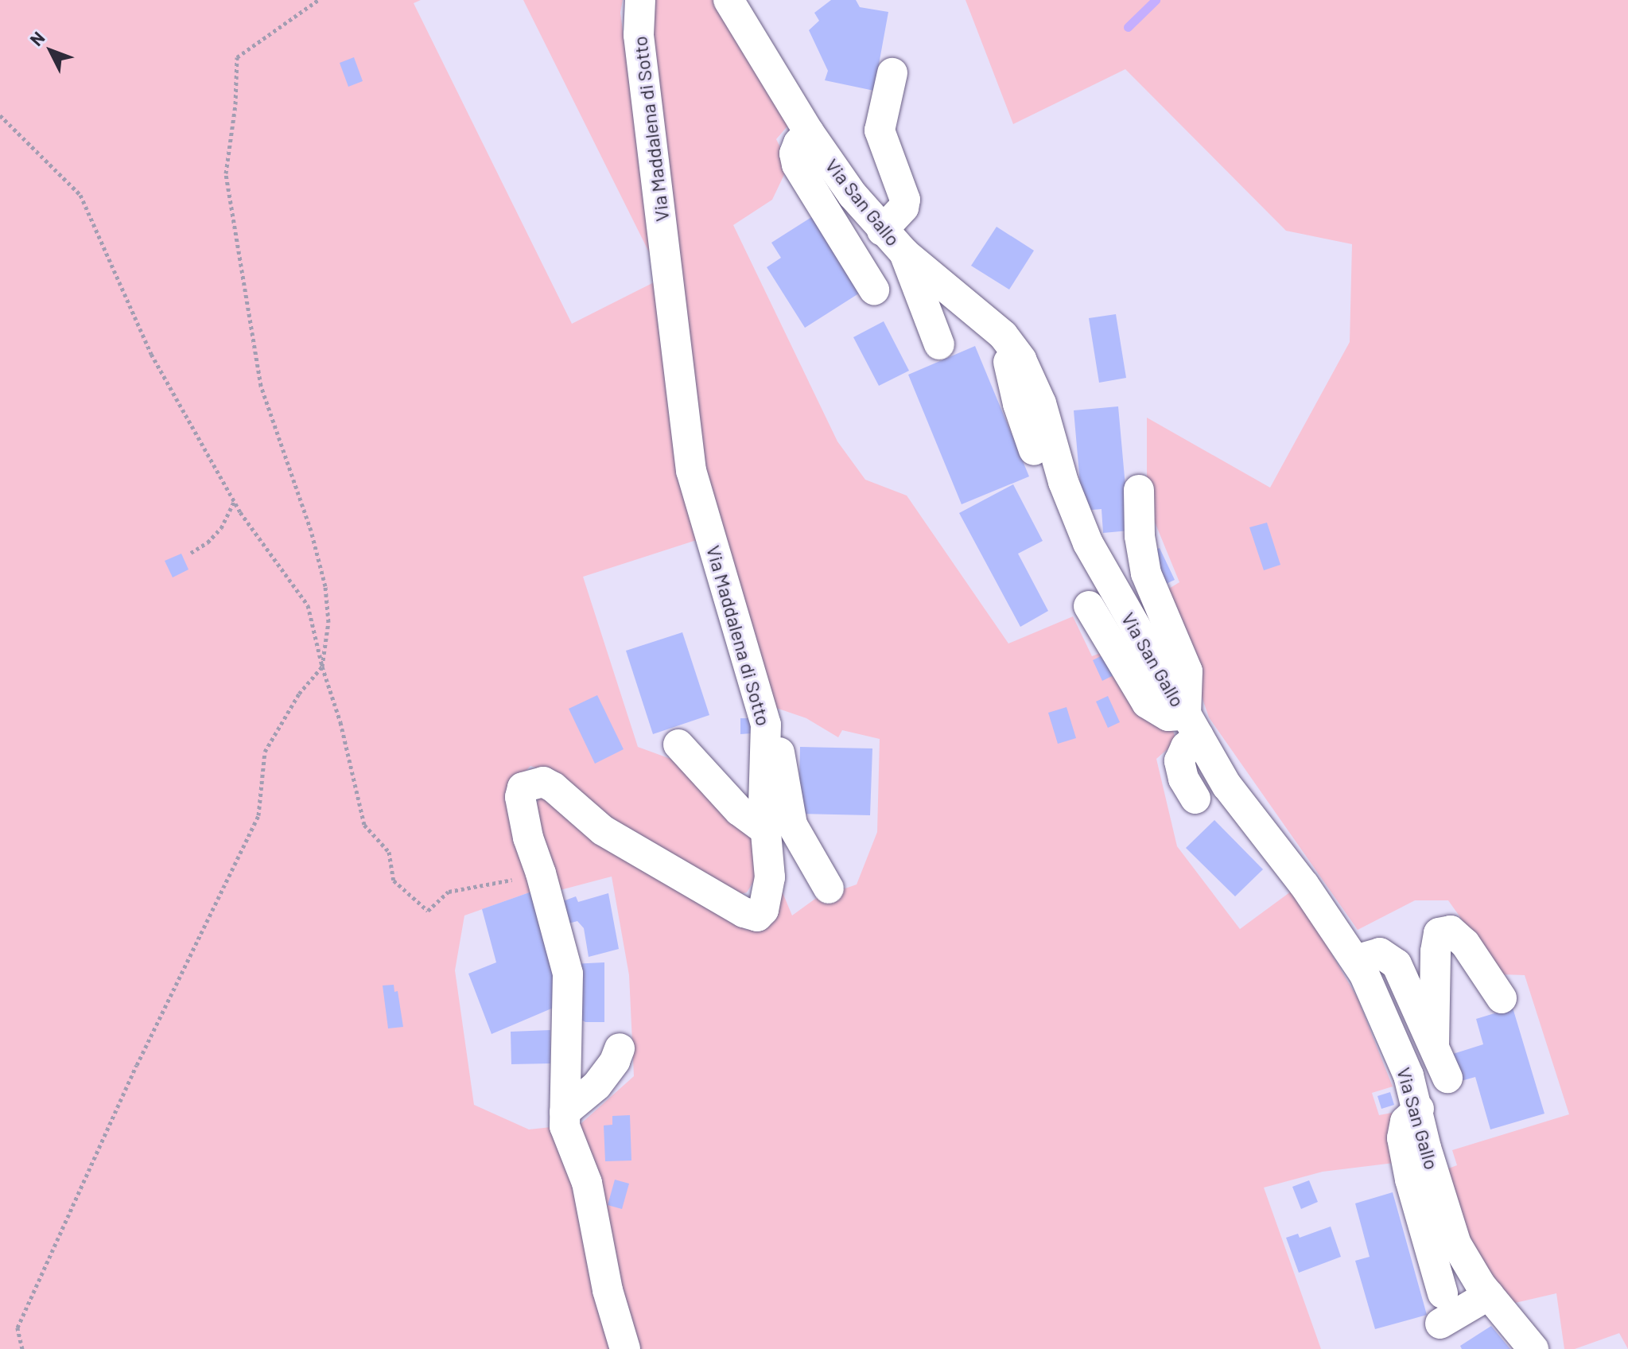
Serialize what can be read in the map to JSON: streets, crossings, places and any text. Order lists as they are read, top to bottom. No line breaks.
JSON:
{"streets":{"street":["Via Maddalena di Sotto","Via San Gallo"]},"north":"top left"}
